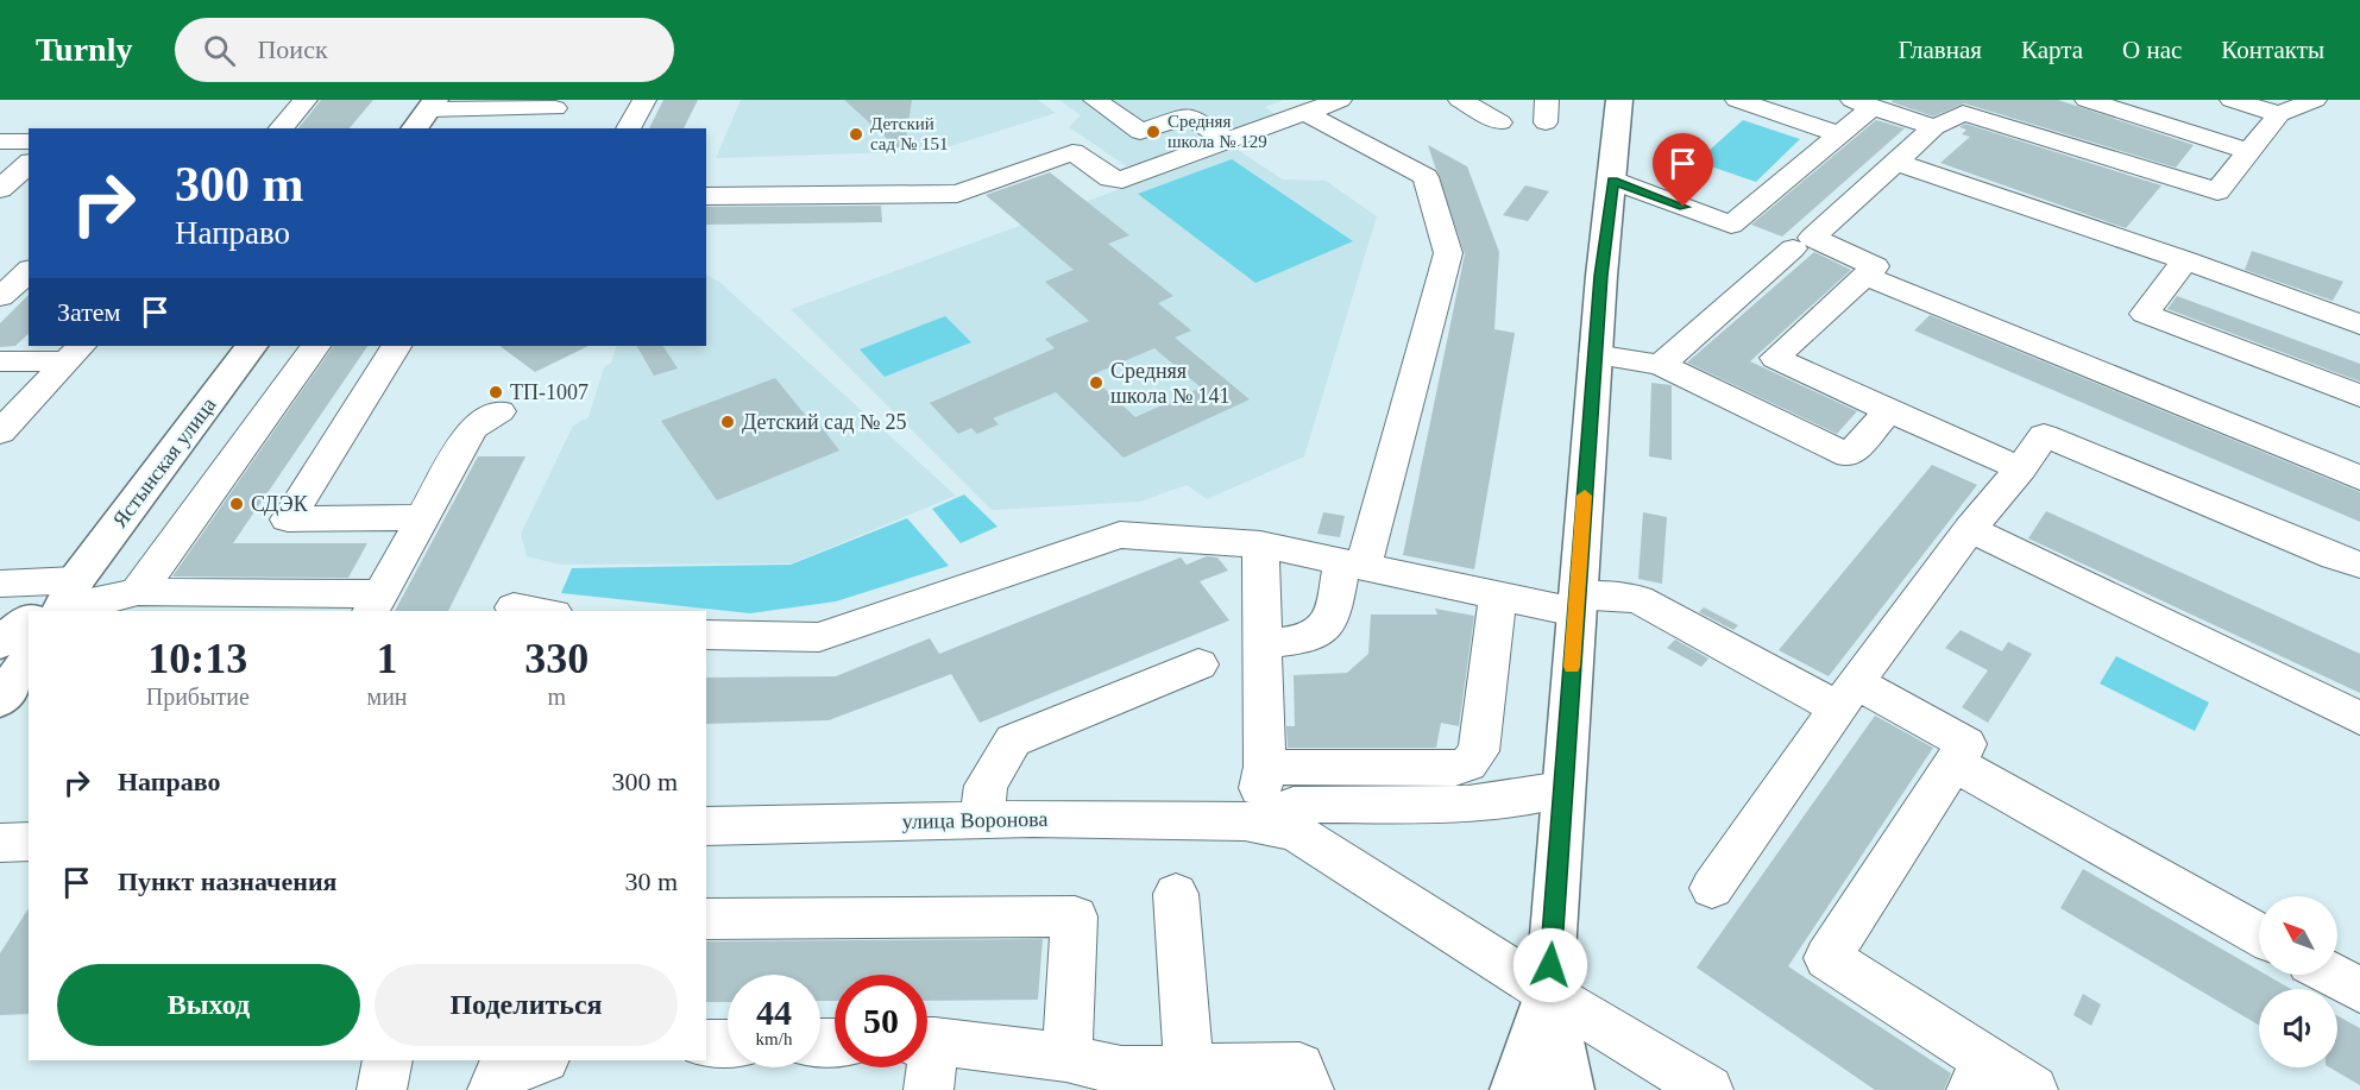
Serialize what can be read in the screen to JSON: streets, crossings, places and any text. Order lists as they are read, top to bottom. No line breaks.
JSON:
{"streets":{"main road":["Ястынская улица"],"street":["улица Воронова"]},"places":["Средняя школа № 129","Детский сад № 151","Средняя школа № 141","ТП-1007","Детский сад № 25","СДЭК"],"north":"top left","page":{"header":"Turnly","search":"Поиск","nav":["Главная","Карта","О нас","Контакты"],"turn":["300 m","Направо"],"then":"Затем","eta":["10:13","Прибытие","1","мин","330","m"],"list":[{"name":"Направо","value":"300 m"},{"name":"Пункт назначения","value":"30 m"}],"buttons":["Выход","Поделиться"],"speed":"44 km/h","limit":"50"}}
